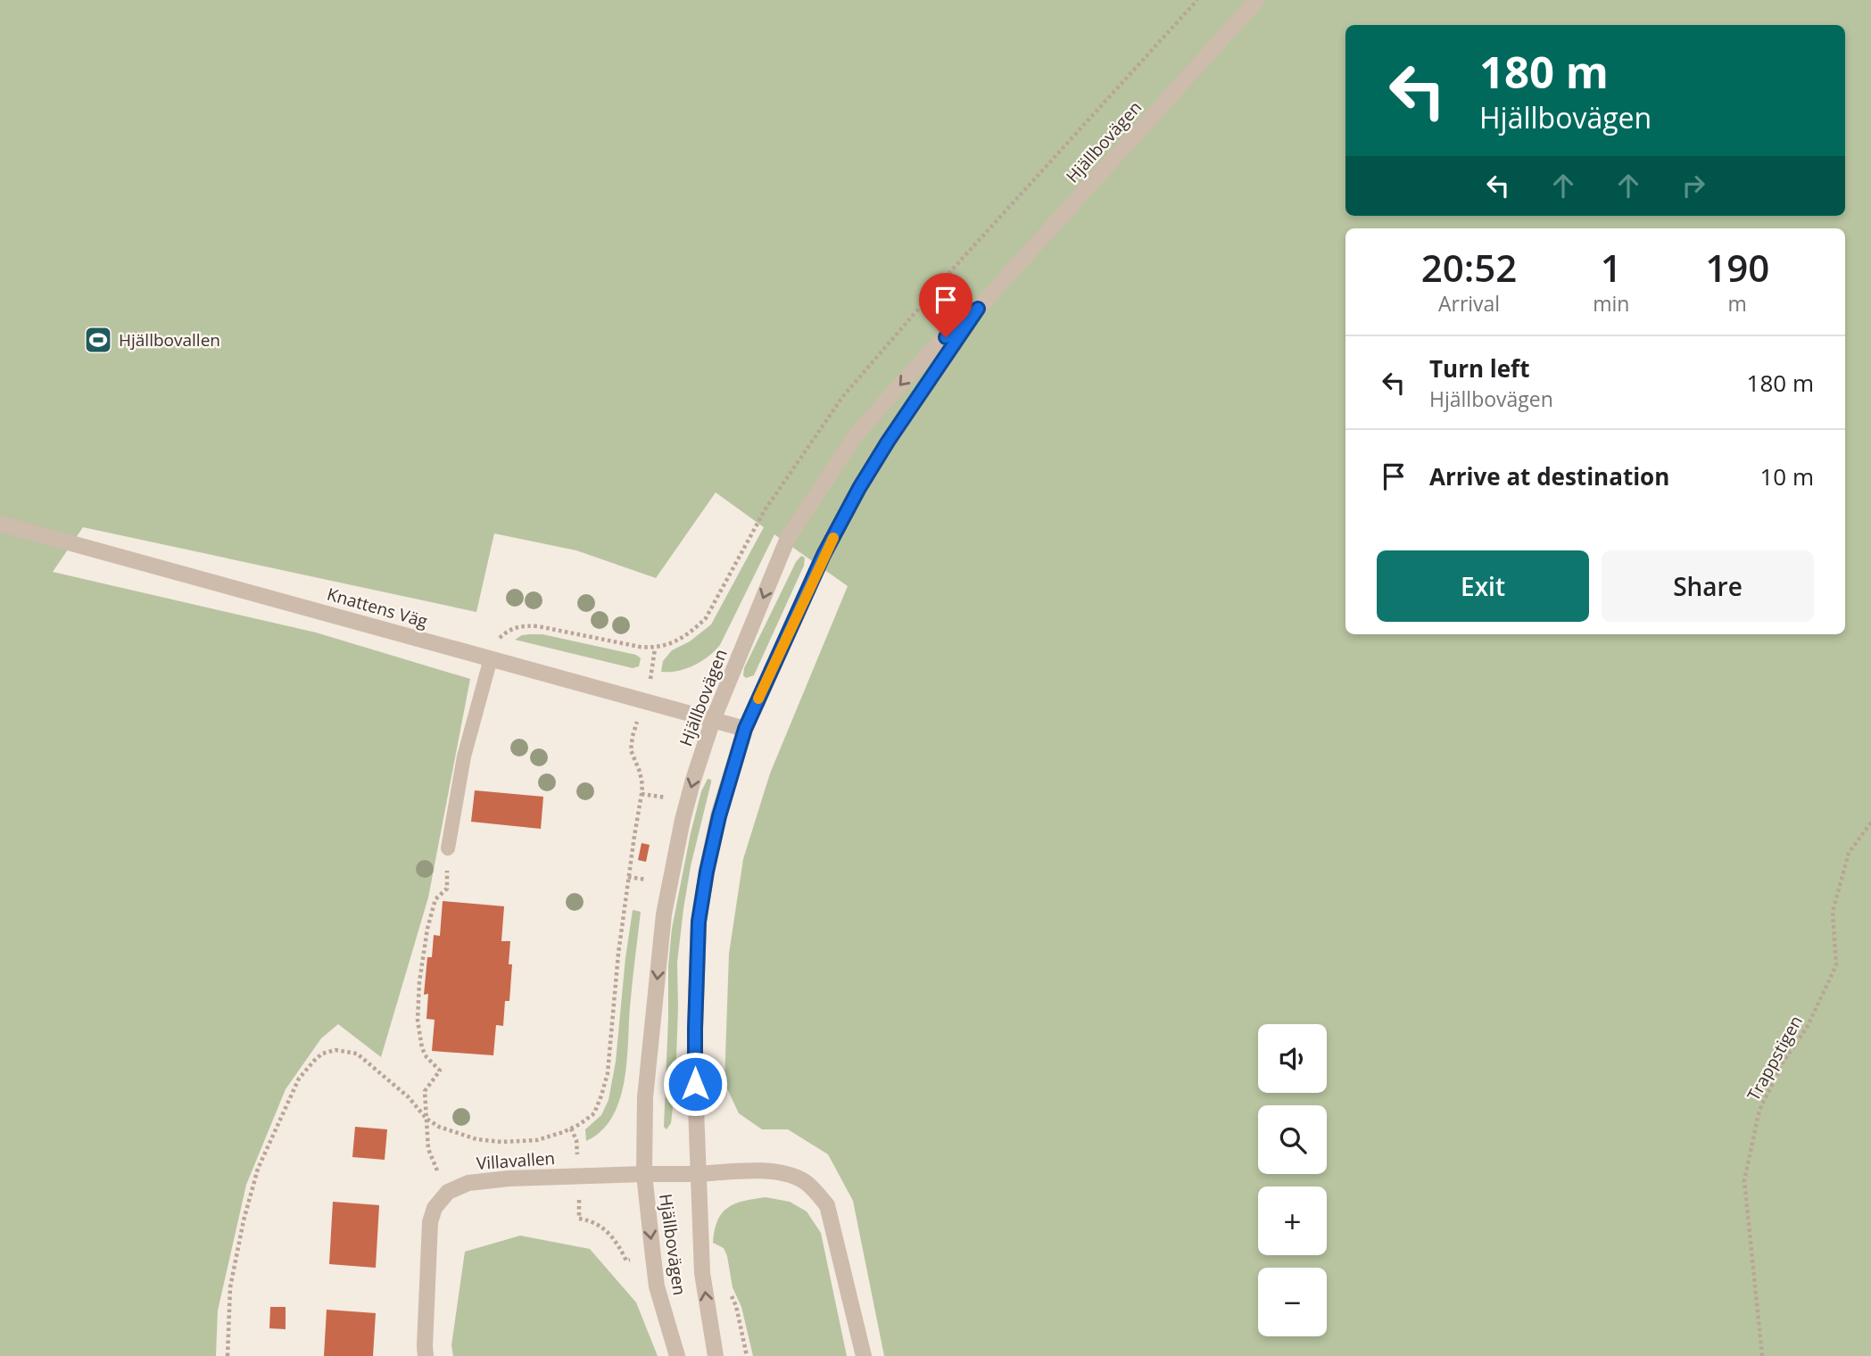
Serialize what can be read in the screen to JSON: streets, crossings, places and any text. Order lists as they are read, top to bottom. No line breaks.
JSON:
{"streets":{"street":["Hjällbovägen","Knattens Väg","Villavallen"],"path":["Trappstigen"]},"crossings":[["Hjällbovägen","Knattens Väg"],["Hjällbovägen","Villavallen"]],"places":{"sports":["Hjällbovallen"]},"page":{"turn":["180 m","Hjällbovägen"],"eta":["20:52","Arrival","1","min","190","m"],"list":[{"name":"Turn left","note":"Hjällbovägen","value":"180 m"},{"name":"Arrive at destination","value":"10 m"}],"buttons":["Exit","Share"],"map_buttons":["+","−"]}}
